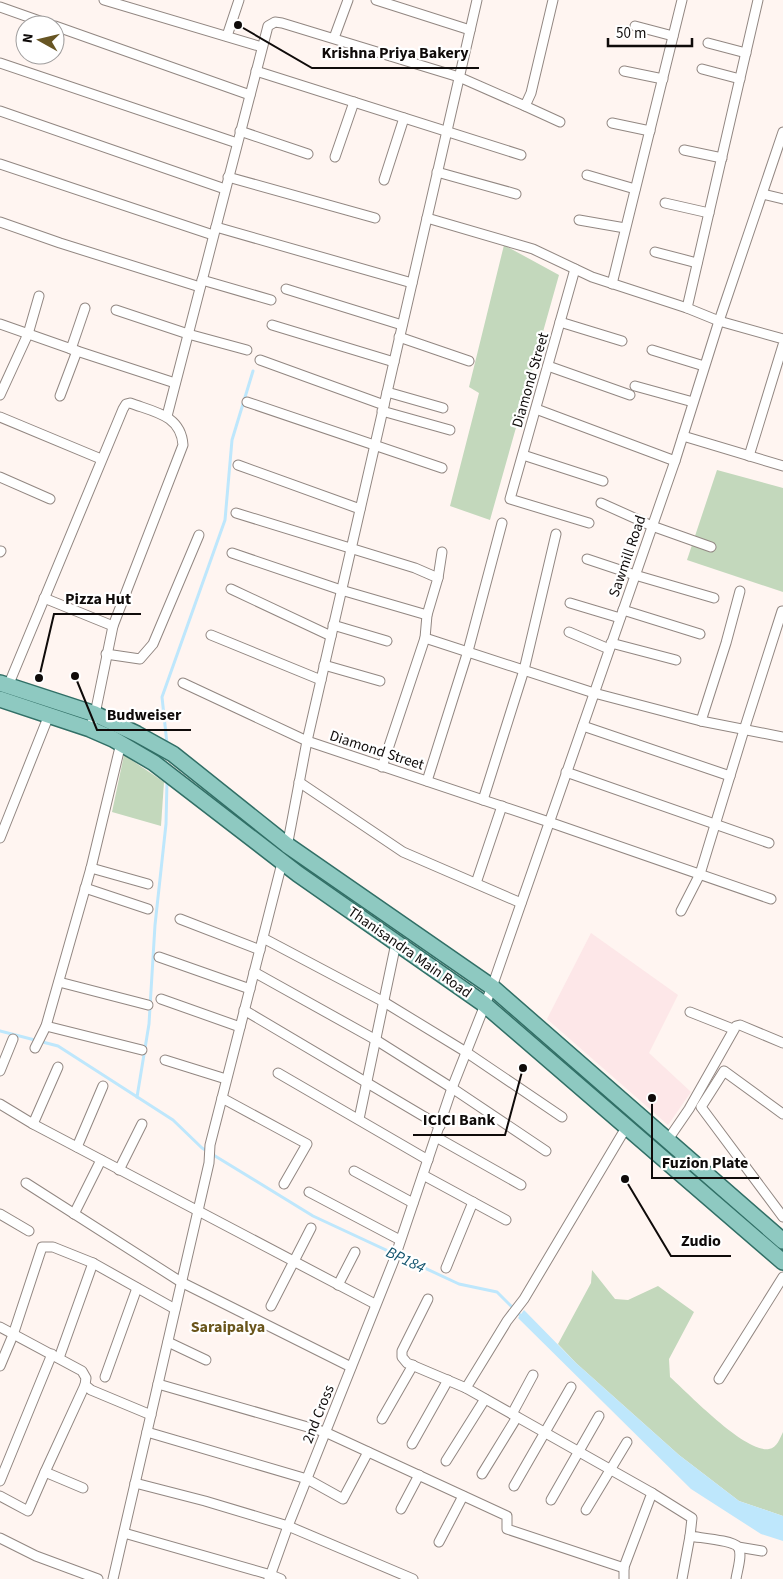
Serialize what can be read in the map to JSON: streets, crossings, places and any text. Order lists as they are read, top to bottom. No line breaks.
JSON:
{"streets":{"main road":["Thanisandra Main Road"],"street":["Diamond Street","Sawmill Road","2nd Cross"]},"crossings":[["Sawmill Road","Thanisandra Main Road"],["Sawmill Road","2nd Cross"]],"districts":["Saraipalya"],"water":["BP184"],"places":["Krishna Priya Bakery","Budweiser","Pizza Hut","ICICI Bank","Fuzion Plate","Zudio"],"scale_bar":"50 m","north":"left"}
